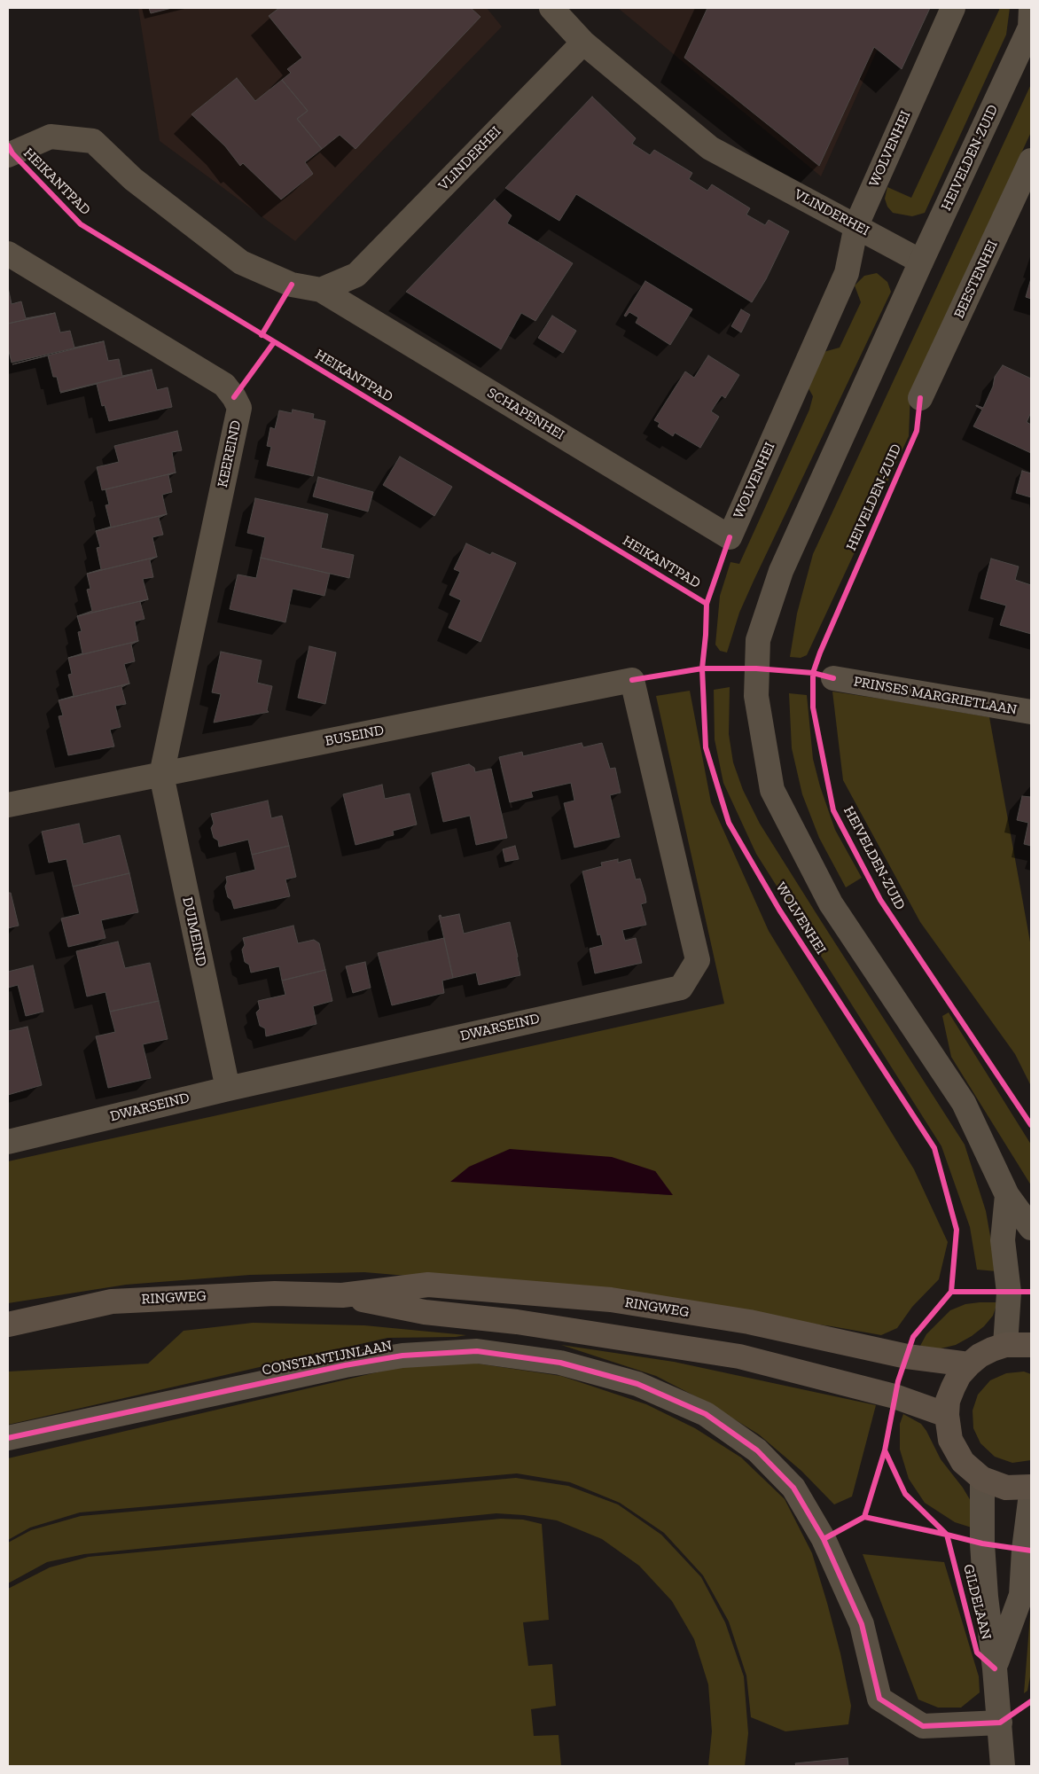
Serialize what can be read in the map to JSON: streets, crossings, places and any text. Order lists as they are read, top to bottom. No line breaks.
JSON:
{"streets":{"main road":["RINGWEG"],"street":["WOLVENHEI","HEIVELDEN-ZUID","VLINDERHEI","BEESTENHEI","SCHAPENHEI","KEEREIND","PRINSES MARGRIETLAAN","BUSEIND","DUIMEIND","DWARSEIND","CONSTANTIJNLAAN","GILDELAAN"],"cycle path":["HEIKANTPAD"]},"crossings":[["WOLVENHEI","VLINDERHEI"],["WOLVENHEI","SCHAPENHEI"],["HEIVELDEN-ZUID","VLINDERHEI"],["VLINDERHEI","SCHAPENHEI"],["KEEREIND","BUSEIND"],["KEEREIND","DUIMEIND"],["BUSEIND","DUIMEIND"],["BUSEIND","DWARSEIND"],["DUIMEIND","DWARSEIND"],["CONSTANTIJNLAAN","GILDELAAN"]]}
